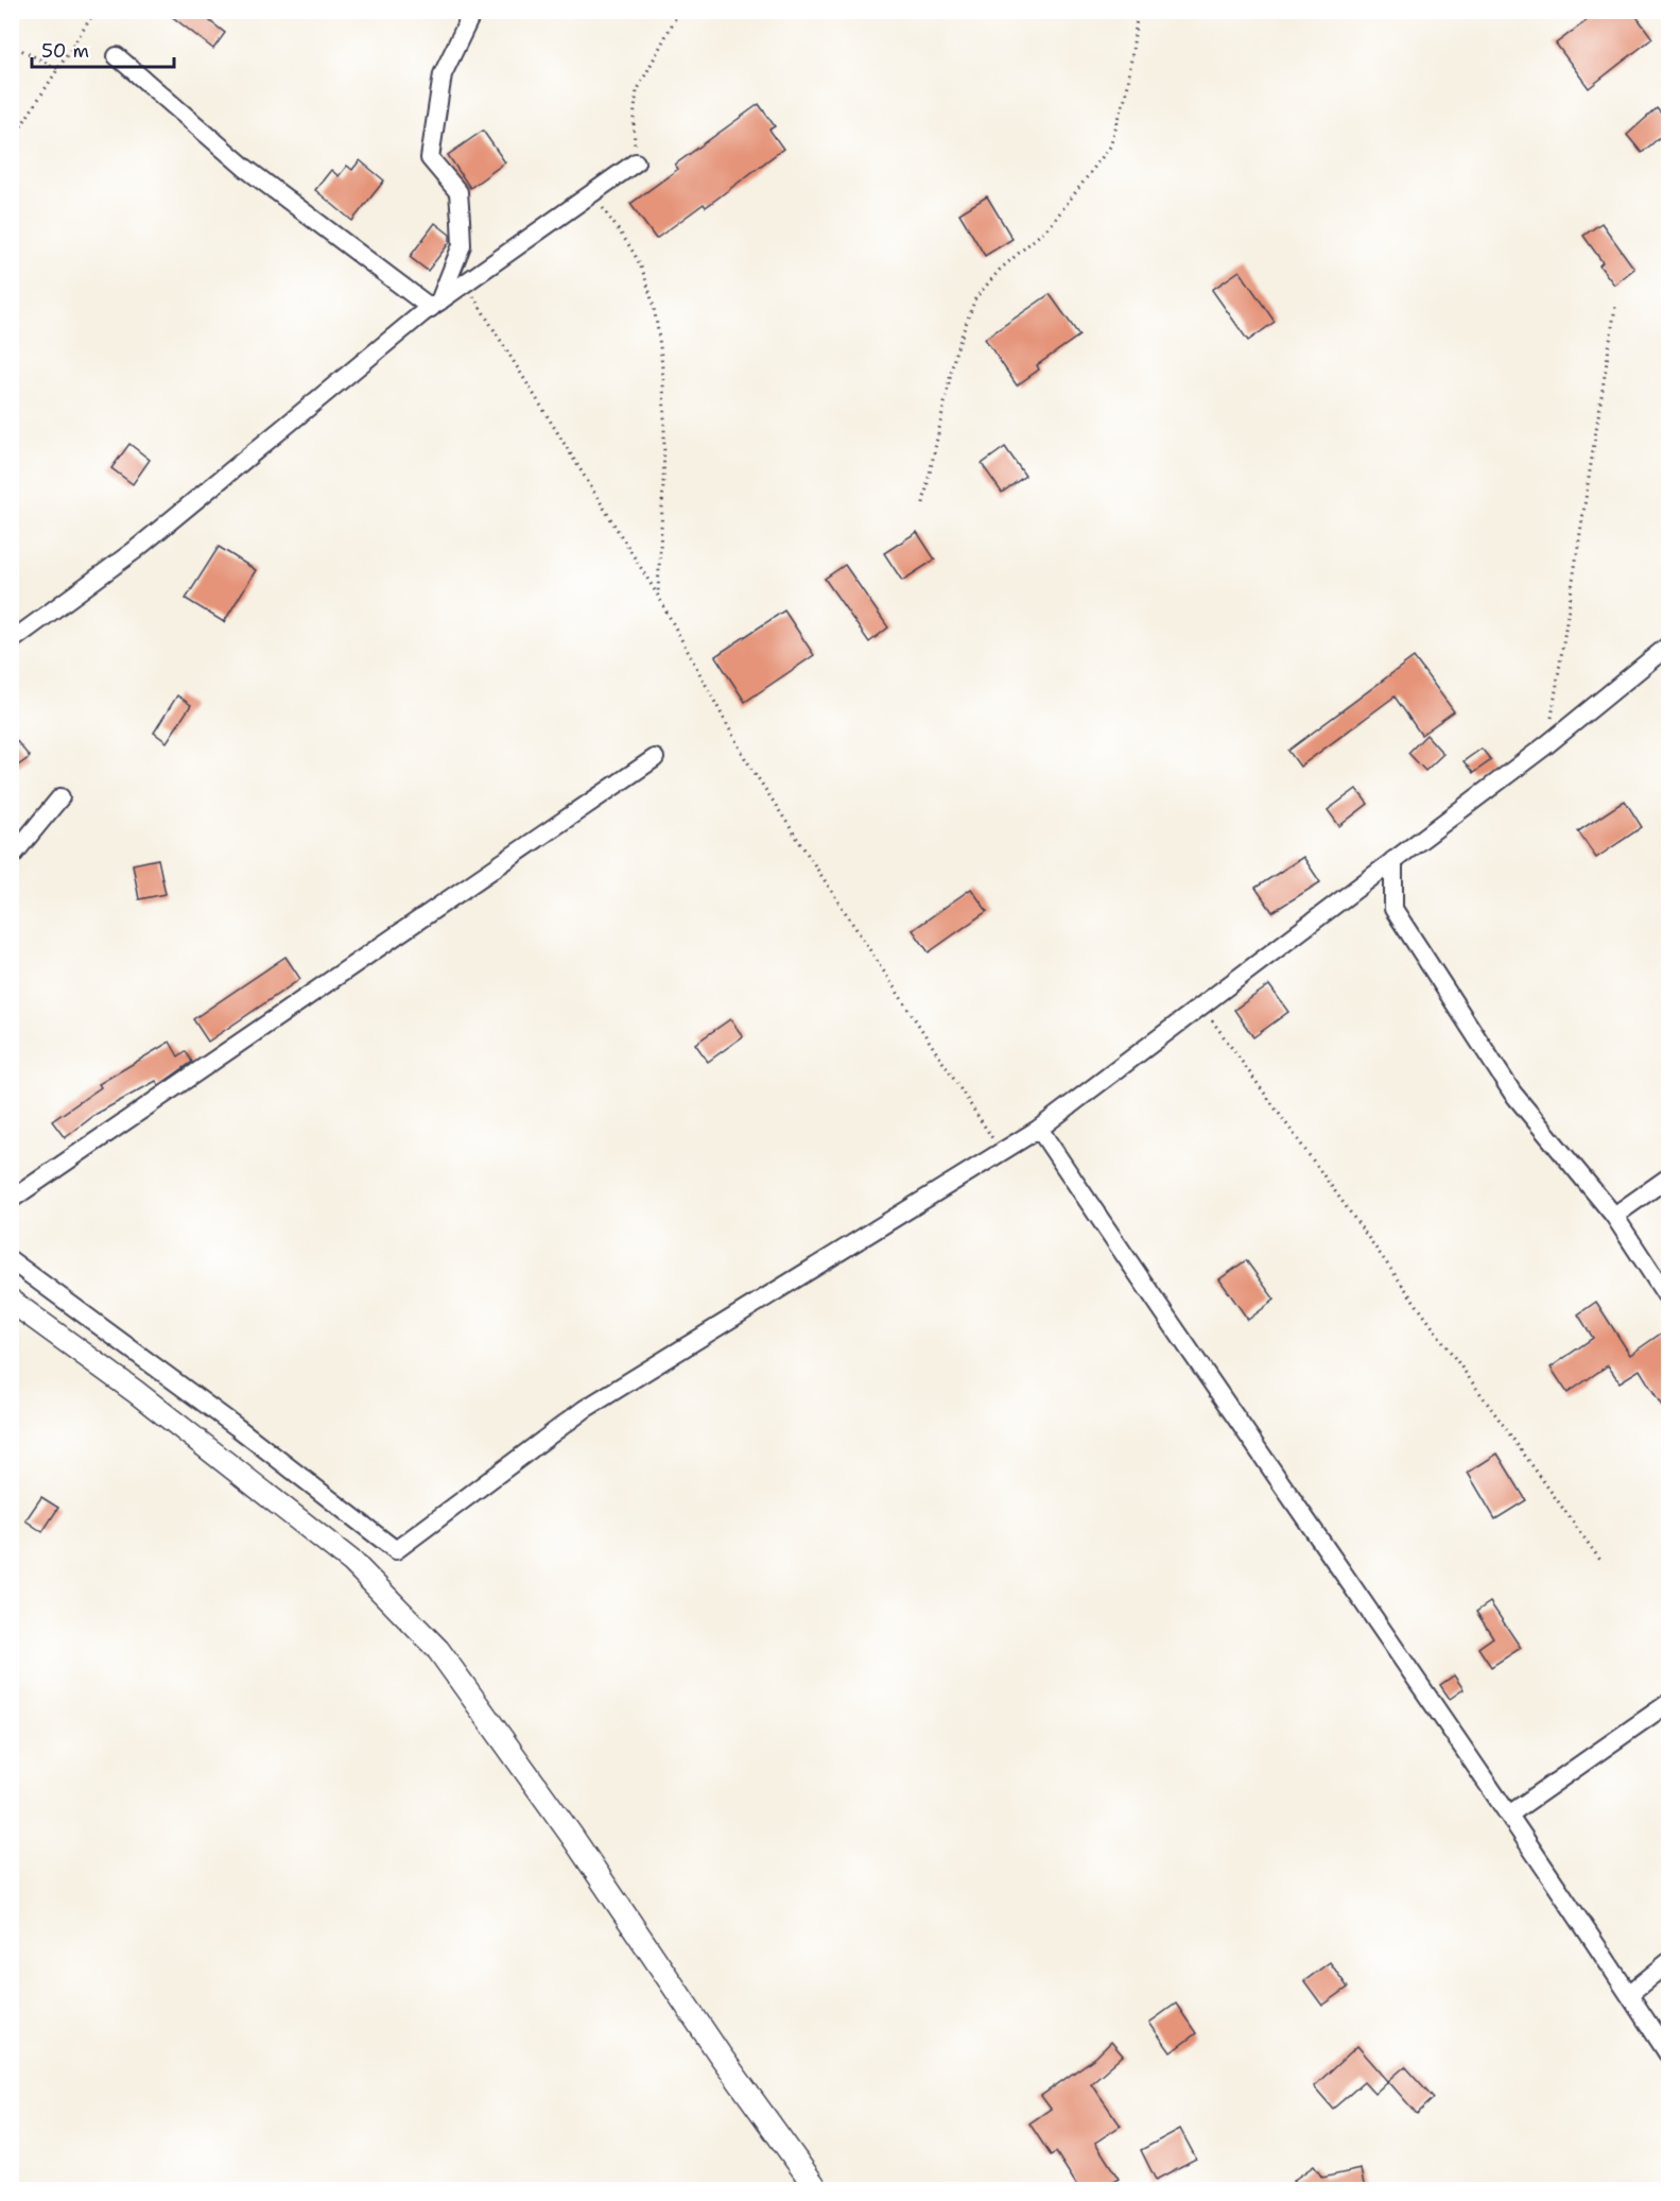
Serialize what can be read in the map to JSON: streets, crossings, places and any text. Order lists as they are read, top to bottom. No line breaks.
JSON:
{"scale_bar":"50 m"}
